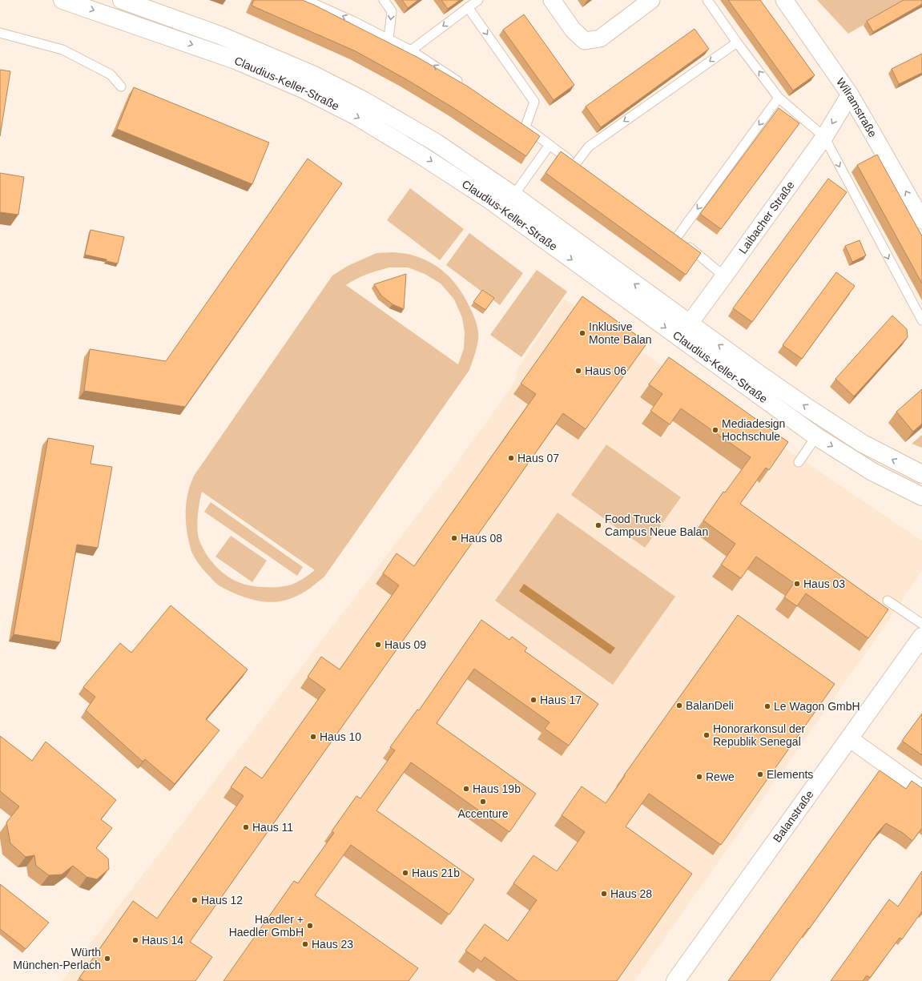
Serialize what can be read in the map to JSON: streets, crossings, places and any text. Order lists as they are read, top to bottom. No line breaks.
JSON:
{"streets":{"main road":["Claudius-Keller-Straße","Balanstraße"],"street":["Wilramstraße","Laibacher Straße"]},"crossings":[["Claudius-Keller-Straße","Laibacher Straße"],["Wilramstraße","Laibacher Straße"]],"one_way":["Wilramstraße"],"places":["Inklusive Monte Balan","Haus 06","Mediadesign Hochschule","Haus 07","Food Truck Campus Neue Balan","Haus 08","Haus 03","Haus 09","Haus 17","BalanDeli","Le Wagon GmbH","Honorarkonsul der Republik Senegal","Haus 10","Elements","Rewe","Haus 19b","Accenture","Haus 11","Haus 21b","Haus 28","Haus 12","Haedler + Haedler GmbH","Haus 14","Haus 23","Würth München-Perlach"]}
